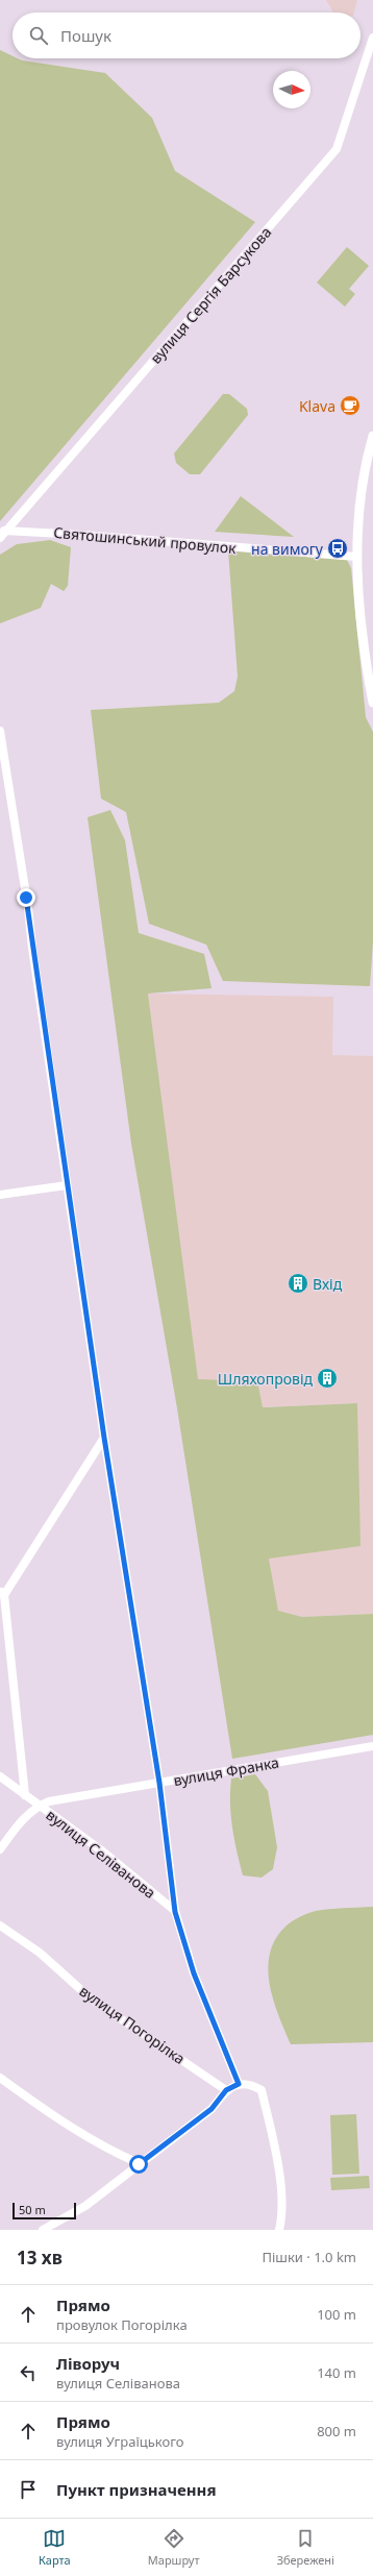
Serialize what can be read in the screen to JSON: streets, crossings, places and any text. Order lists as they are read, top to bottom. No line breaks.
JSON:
{"streets":{"street":["вулиця Сергія Барсукова","Святошинський провулок","вулиця Франка","вулиця Селіванова","вулиця Погорілка"]},"crossings":[["вулиця Сергія Барсукова","Святошинський провулок"],["вулиця Франка","вулиця Селіванова"]],"places":{"cafe":["Klava"],"bus stop":["на вимогу"],"building":["Вхід","Шляхопровід"]},"scale_bar":"50 m","north":"right","page":{"search":"Пошук","scale":"50 m","heading":["13 хв","Пішки · 1.0 km"],"list":[["Прямо","провулок Погорілка","100 m"],["Ліворуч","вулиця Селіванова","140 m"],["Прямо","вулиця Уграїцького","800 m"],"Пункт призначення"],"nav":["Карта","Маршрут","Збережені"]}}
